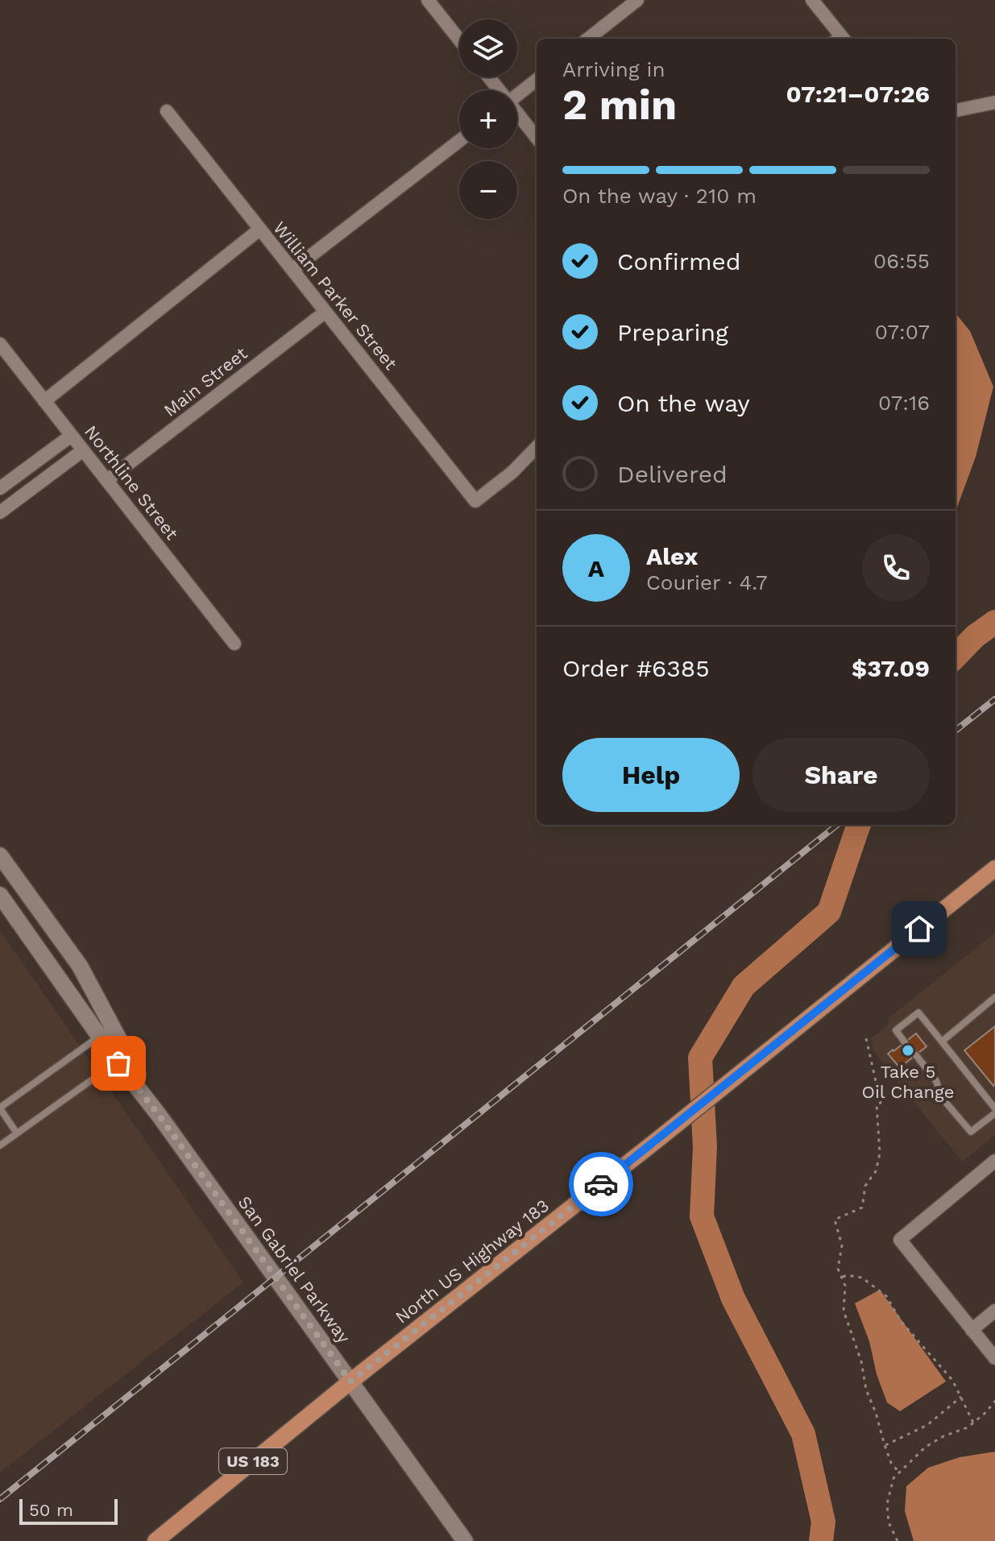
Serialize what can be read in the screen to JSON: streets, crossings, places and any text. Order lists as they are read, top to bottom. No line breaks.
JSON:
{"streets":{"main road":["North US Highway 183","US 183"],"street":["William Parker Street","Main Street","Northline Street","San Gabriel Parkway"]},"crossings":[["William Parker Street","Main Street"],["Main Street","Northline Street"],["North US Highway 183","San Gabriel Parkway"]],"places":["Take 5 Oil Change"],"scale_bar":"50 m","page":{"map_buttons":["+","−"],"heading":["2 min","Arriving in","07:21–07:26"],"panel":["Alex","Courier · 4.7","Order #6385","$37.09"],"bar":"On the way · 210 m","list":[["Confirmed","06:55"],["Preparing","07:07"],["On the way","07:16"],"Delivered"],"round":"A","buttons":["Help","Share"],"scale":"50 m"}}
